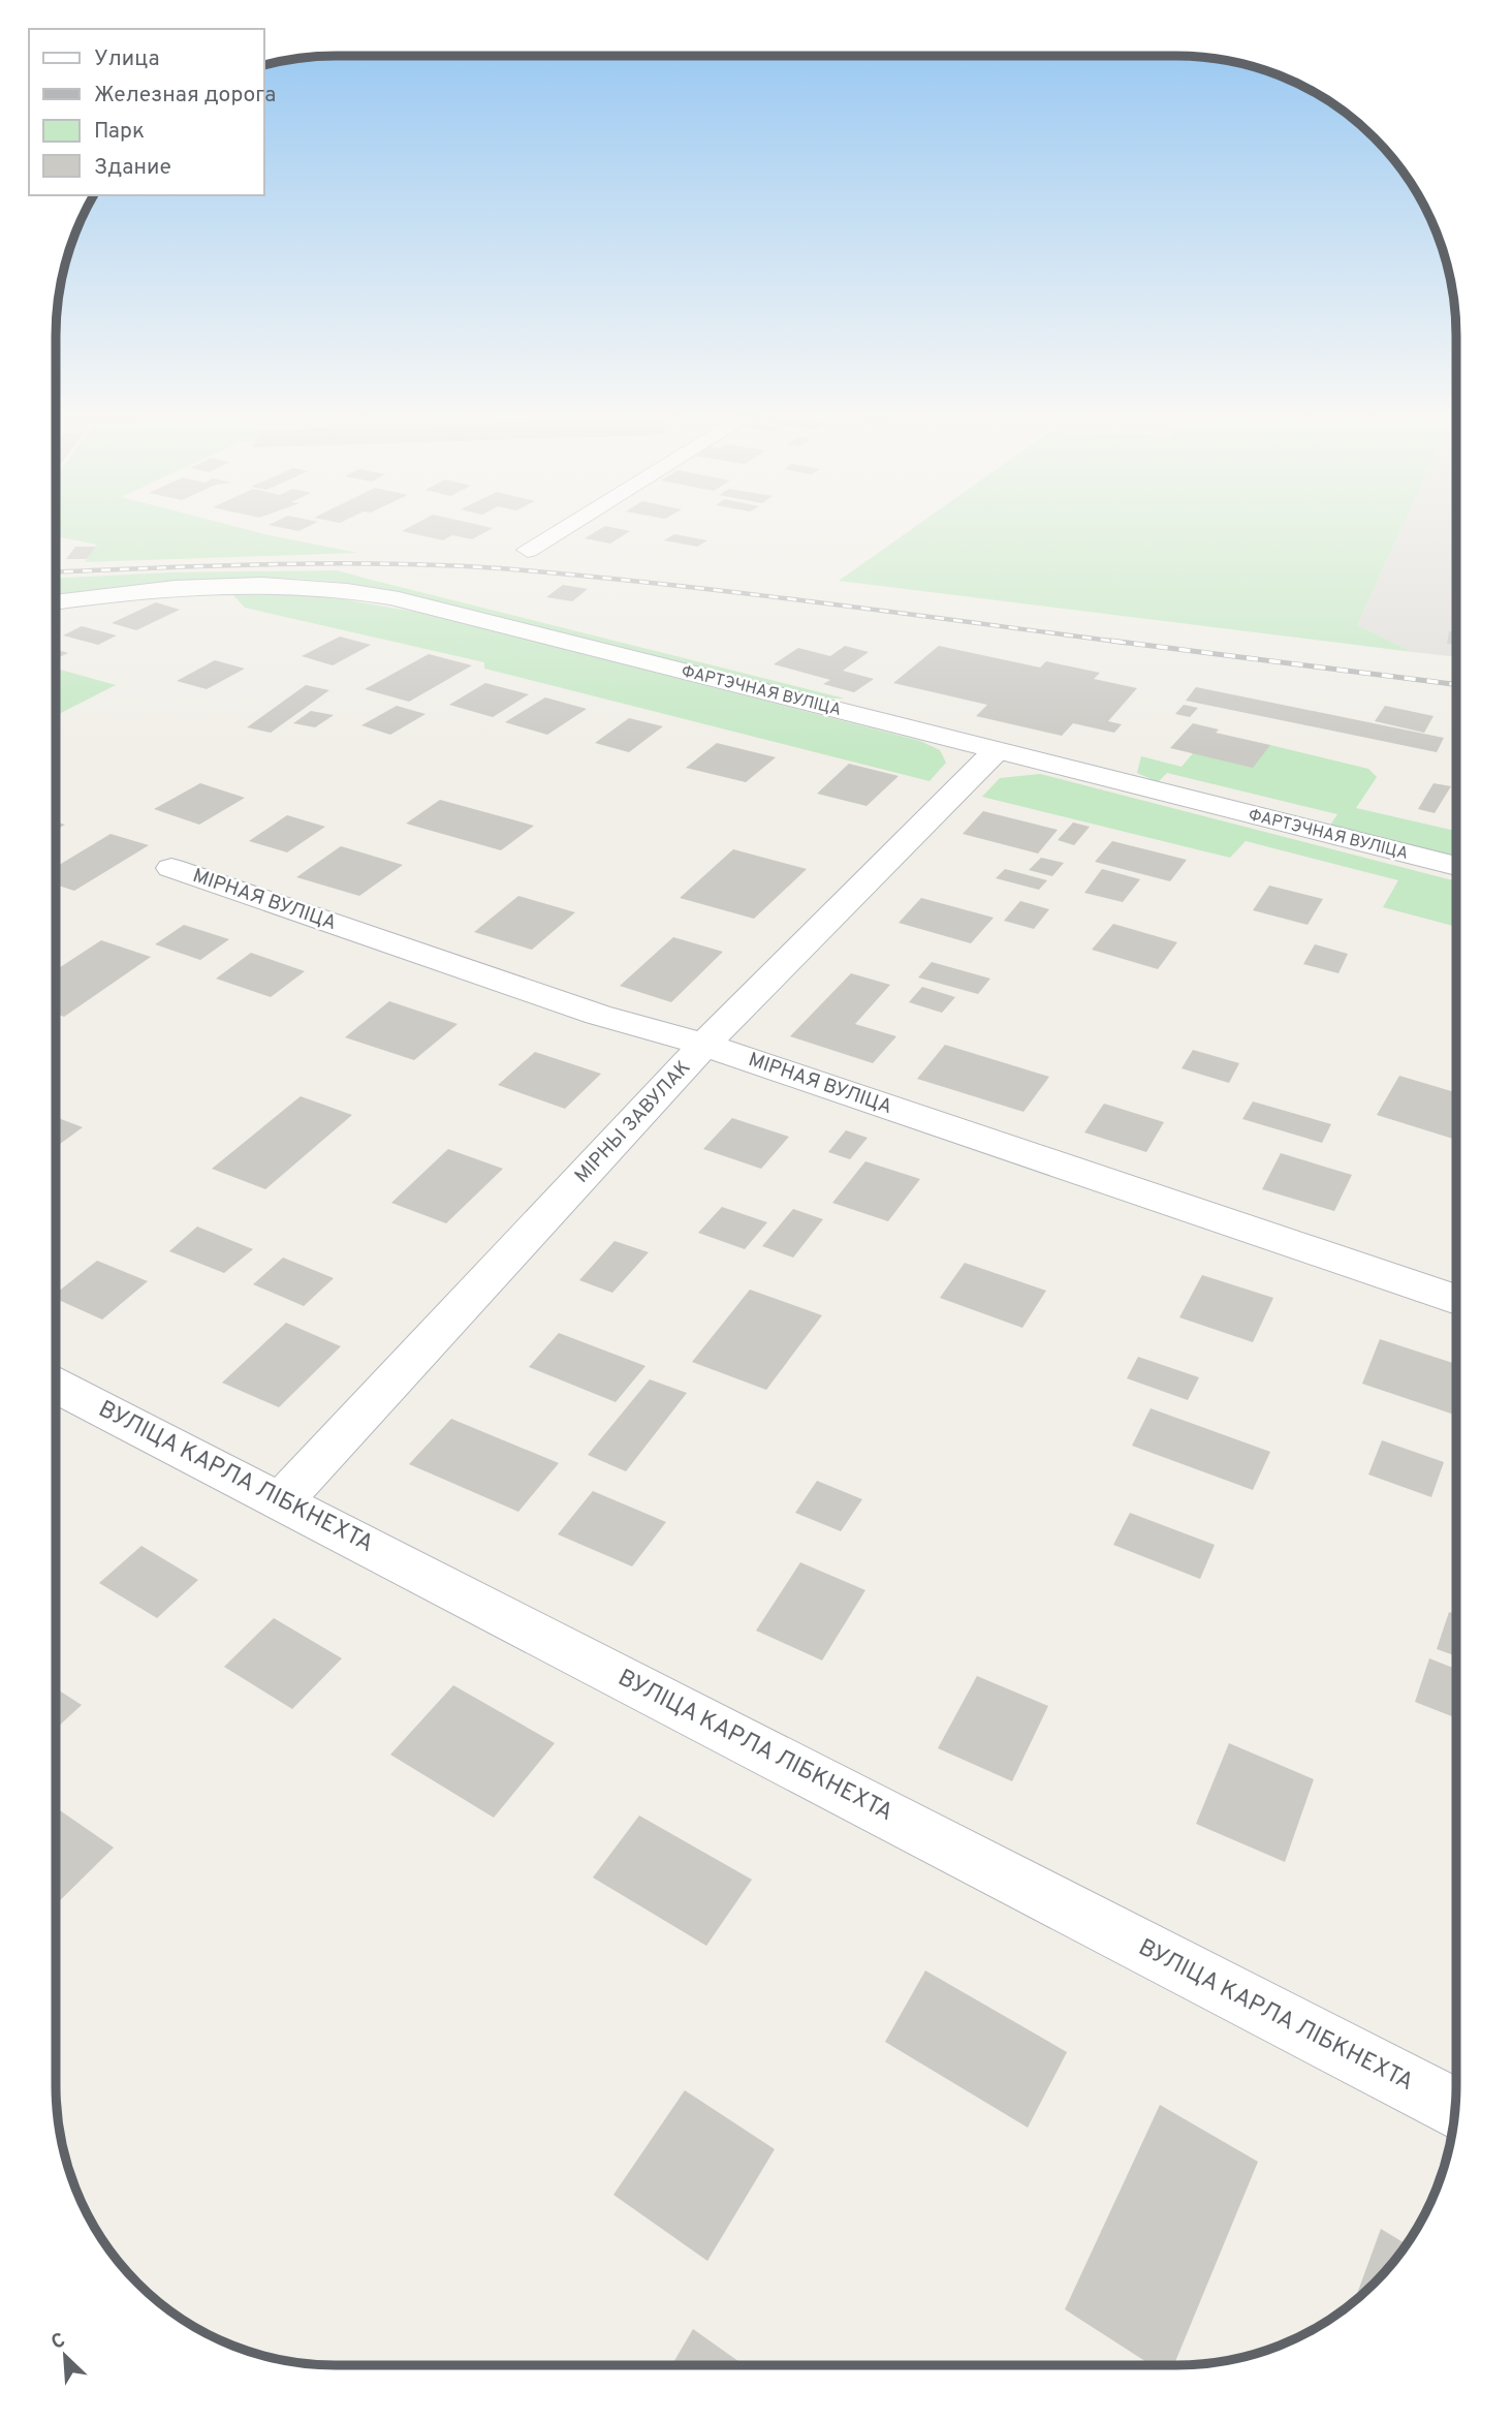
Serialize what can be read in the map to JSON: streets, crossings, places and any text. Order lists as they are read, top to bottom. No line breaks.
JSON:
{"streets":{"street":["ФАРТЭЧНАЯ ВУЛІЦА","МІРНАЯ ВУЛІЦА","МІРНЫ ЗАВУЛАК","ВУЛІЦА КАРЛА ЛІБКНЕХТА"]},"crossings":[["ФАРТЭЧНАЯ ВУЛІЦА","МІРНЫ ЗАВУЛАК"],["МІРНАЯ ВУЛІЦА","МІРНЫ ЗАВУЛАК"],["МІРНЫ ЗАВУЛАК","ВУЛІЦА КАРЛА ЛІБКНЕХТА"]],"legend":["Улица","Железная дорога","Парк","Здание"],"north":"top left"}
